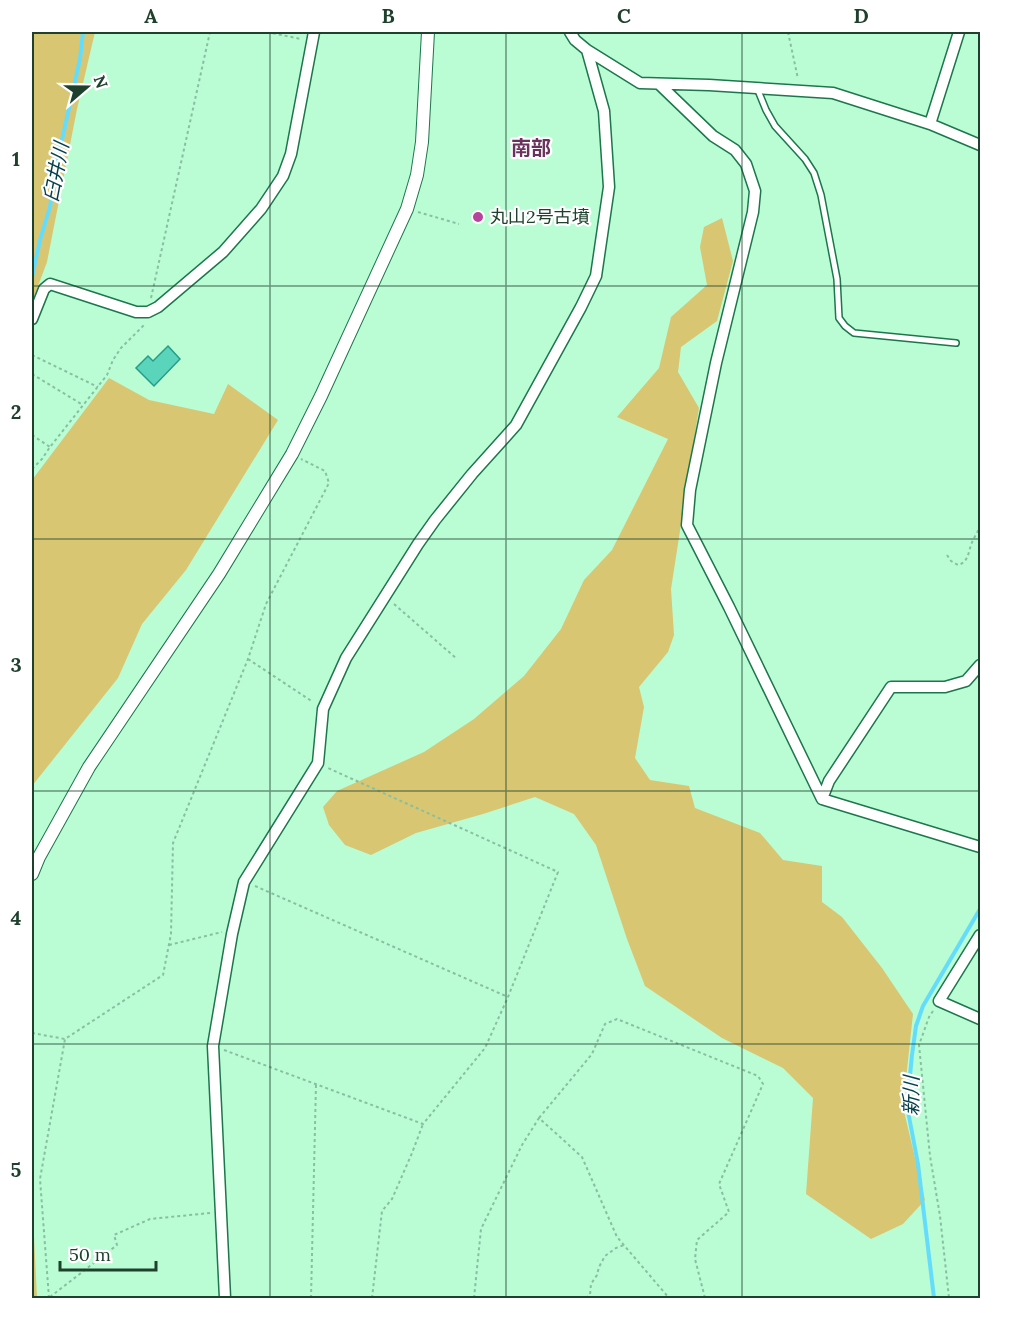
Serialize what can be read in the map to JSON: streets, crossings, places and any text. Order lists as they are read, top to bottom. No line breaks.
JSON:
{"districts":["南部"],"water":["臼井川","新川"],"places":["丸山2号古墳"],"scale_bar":"50 m","north":"right","grid":{"columns":["A","B","C","D"],"rows":["1","2","3","4","5"]}}
